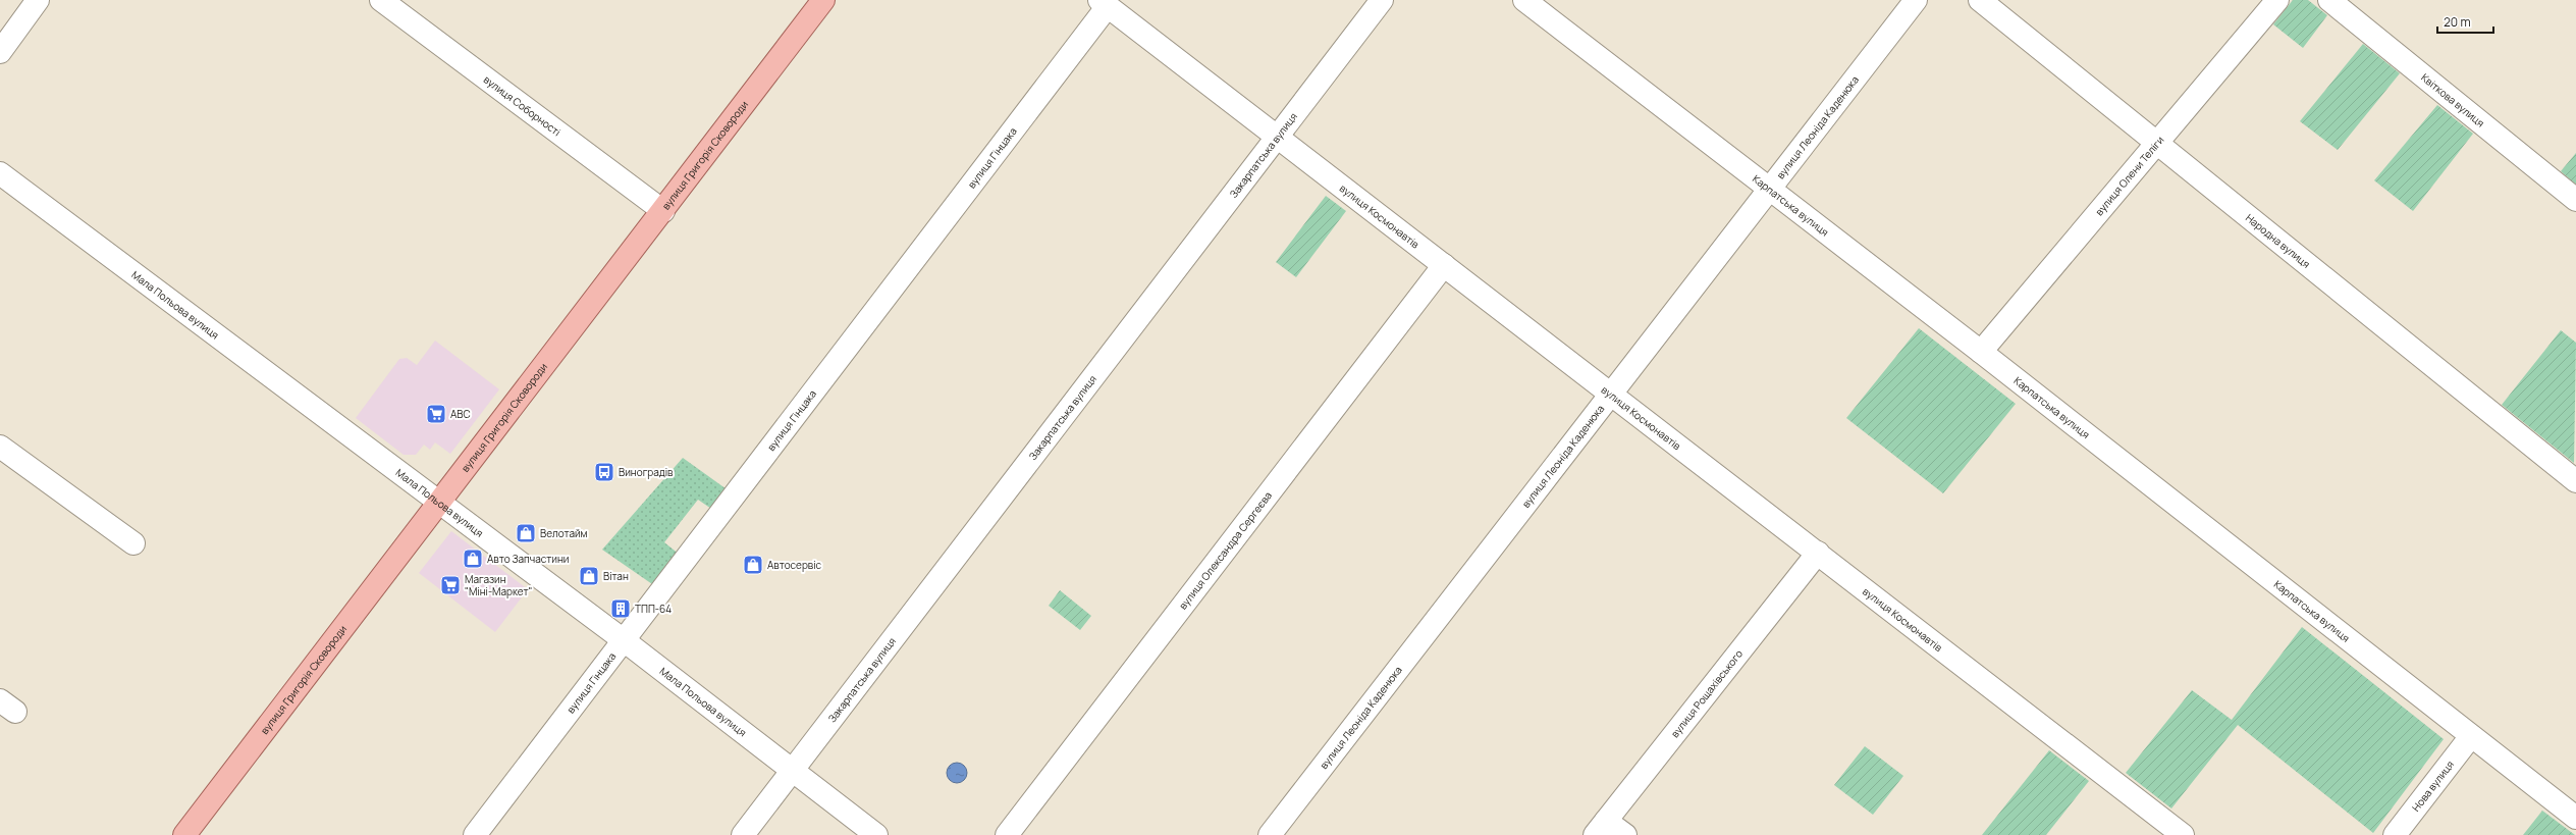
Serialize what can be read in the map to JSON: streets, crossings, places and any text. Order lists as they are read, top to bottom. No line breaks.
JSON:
{"streets":{"main road":["вулиця Григорія Сковороди"],"street":["Квіткова вулиця","вулиця Соборності","вулиця Леоніда Каденюка","Закарпатська вулиця","вулиця Гінцака","вулиця Олени Теліги","Карпатська вулиця","вулиця Космонавтів","Народна вулиця","Мала Польова вулиця","вулиця Олександра Сергеєва","вулиця Рощахівського","Нова вулиця"]},"crossings":[["вулиця Соборності","вулиця Григорія Сковороди"],["вулиця Леоніда Каденюка","Карпатська вулиця"],["вулиця Леоніда Каденюка","вулиця Космонавтів"],["вулиця Григорія Сковороди","Мала Польова вулиця"],["Закарпатська вулиця","вулиця Космонавтів"],["Закарпатська вулиця","Мала Польова вулиця"],["вулиця Гінцака","вулиця Космонавтів"],["вулиця Гінцака","Мала Польова вулиця"],["вулиця Олени Теліги","Карпатська вулиця"],["вулиця Олени Теліги","Народна вулиця"],["Карпатська вулиця","Нова вулиця"],["вулиця Космонавтів","вулиця Олександра Сергеєва"],["вулиця Космонавтів","вулиця Рощахівського"]],"places":{"supermarket":["ABC","Магазин \"Міні-Маркет\""],"bus stop":["Виноградів"],"shop":["Велотайм","Авто Запчастини","Автосервіс","Вітан"],"building":["ТПП-64"]},"scale_bar":"20 m"}
